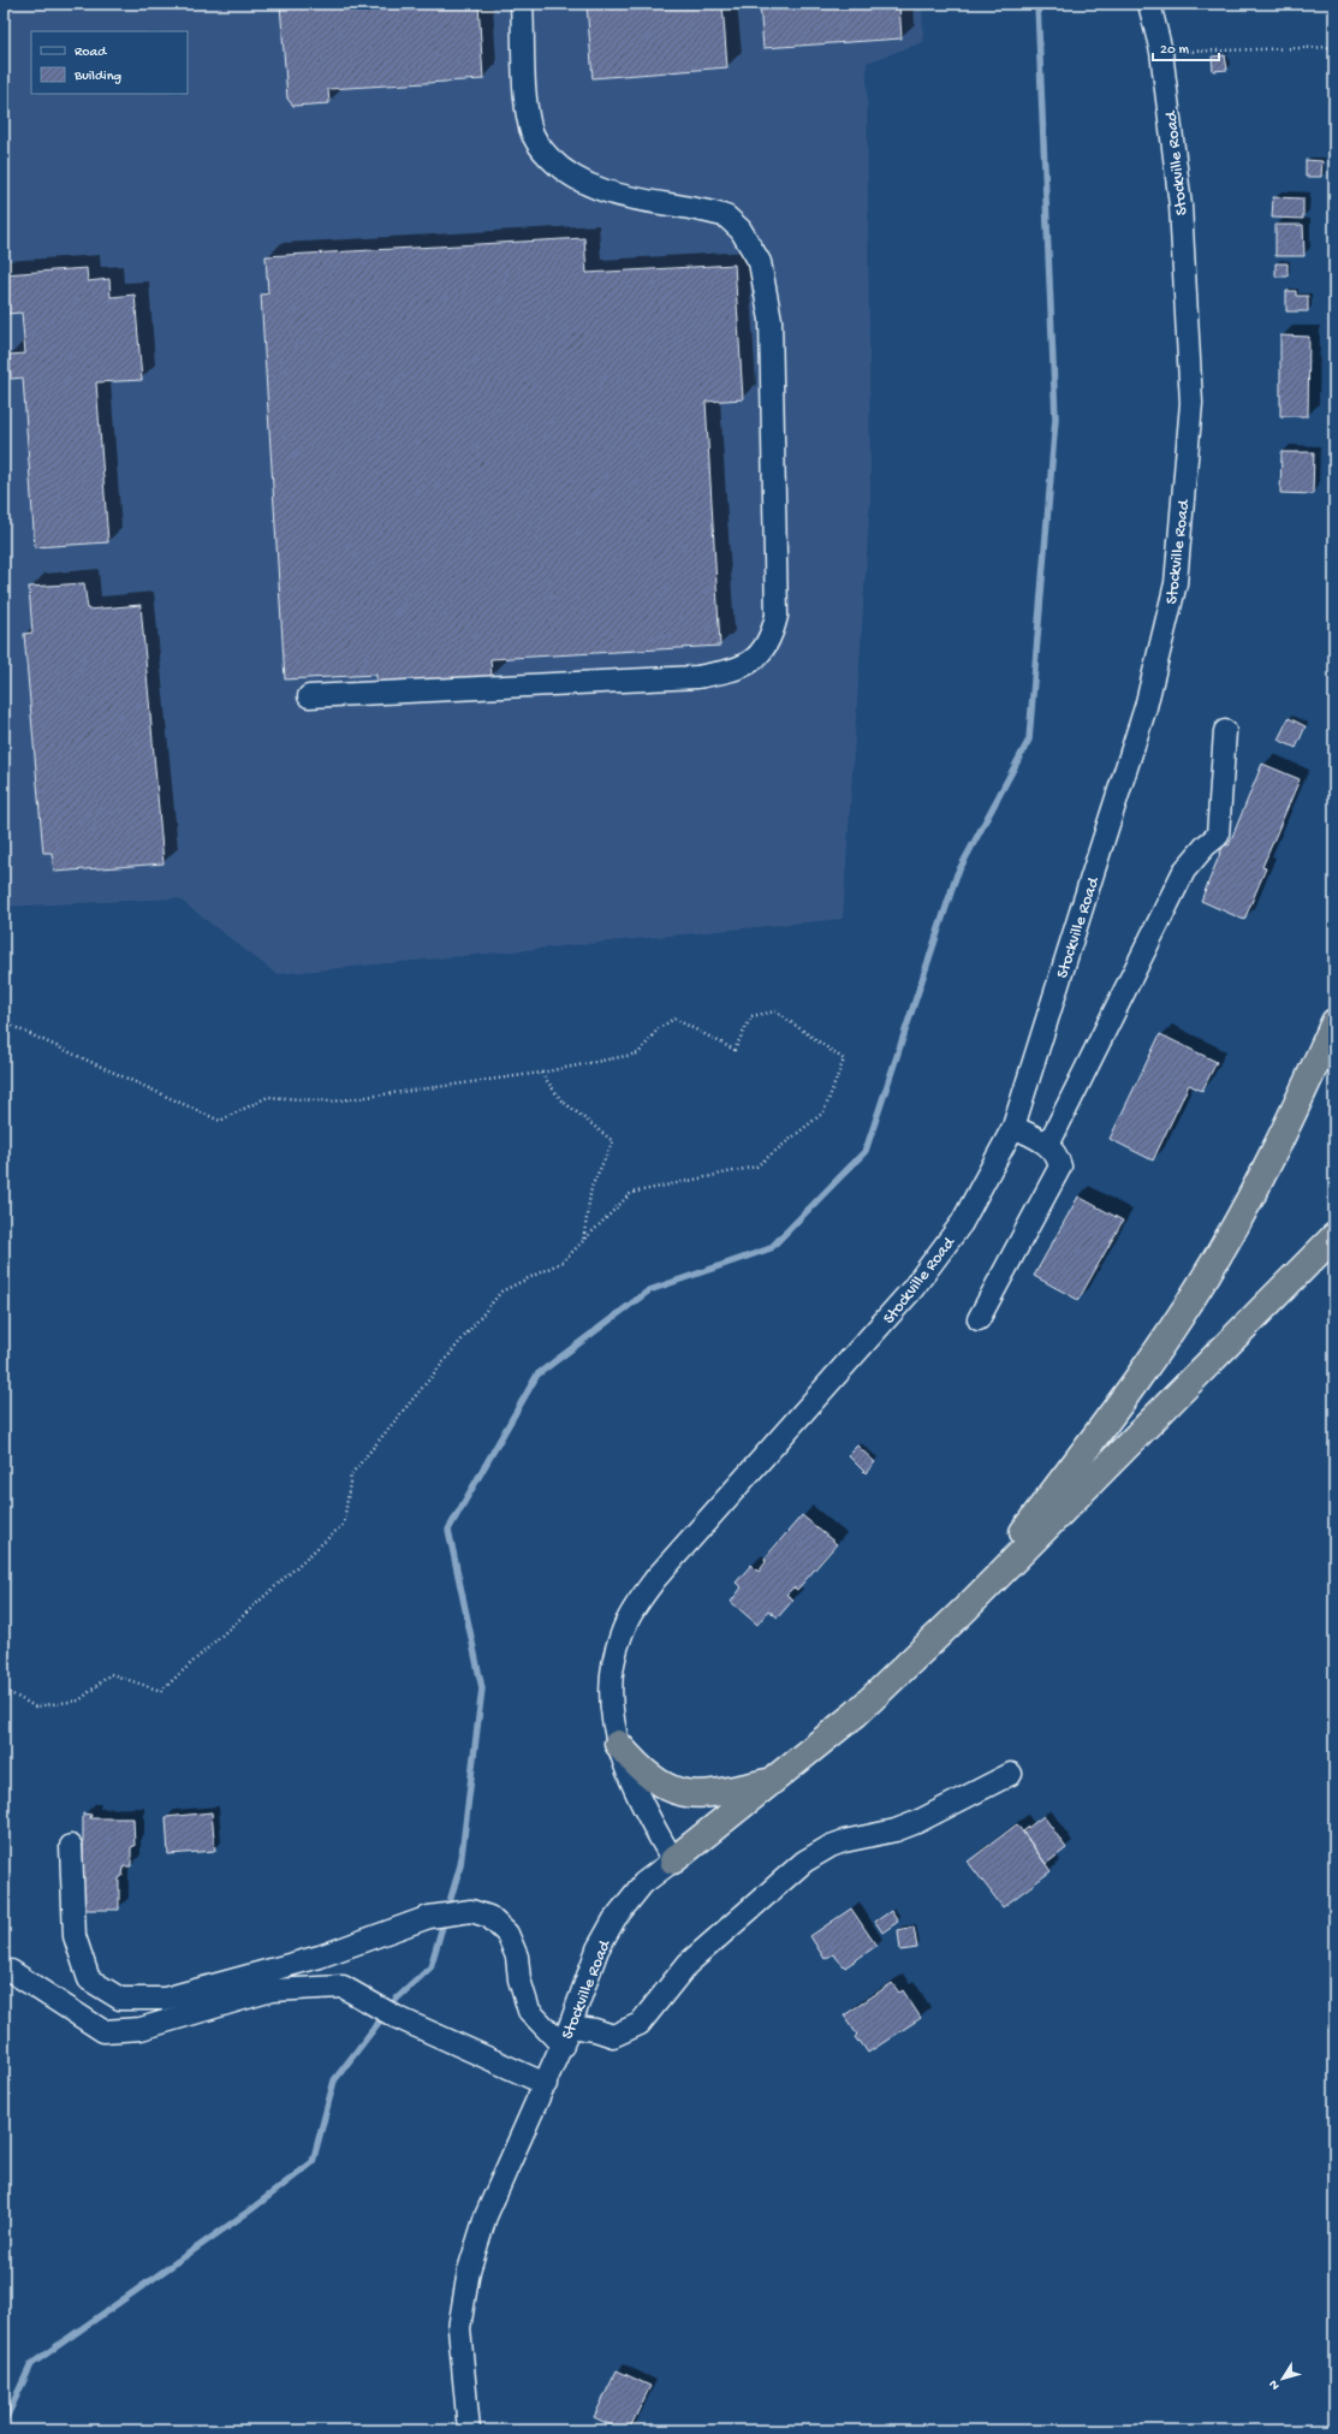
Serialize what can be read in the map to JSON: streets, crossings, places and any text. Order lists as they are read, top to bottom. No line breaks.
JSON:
{"streets":{"street":["Stockville Road"]},"legend":["Road","Building"],"scale_bar":"20 m","north":"bottom left"}
